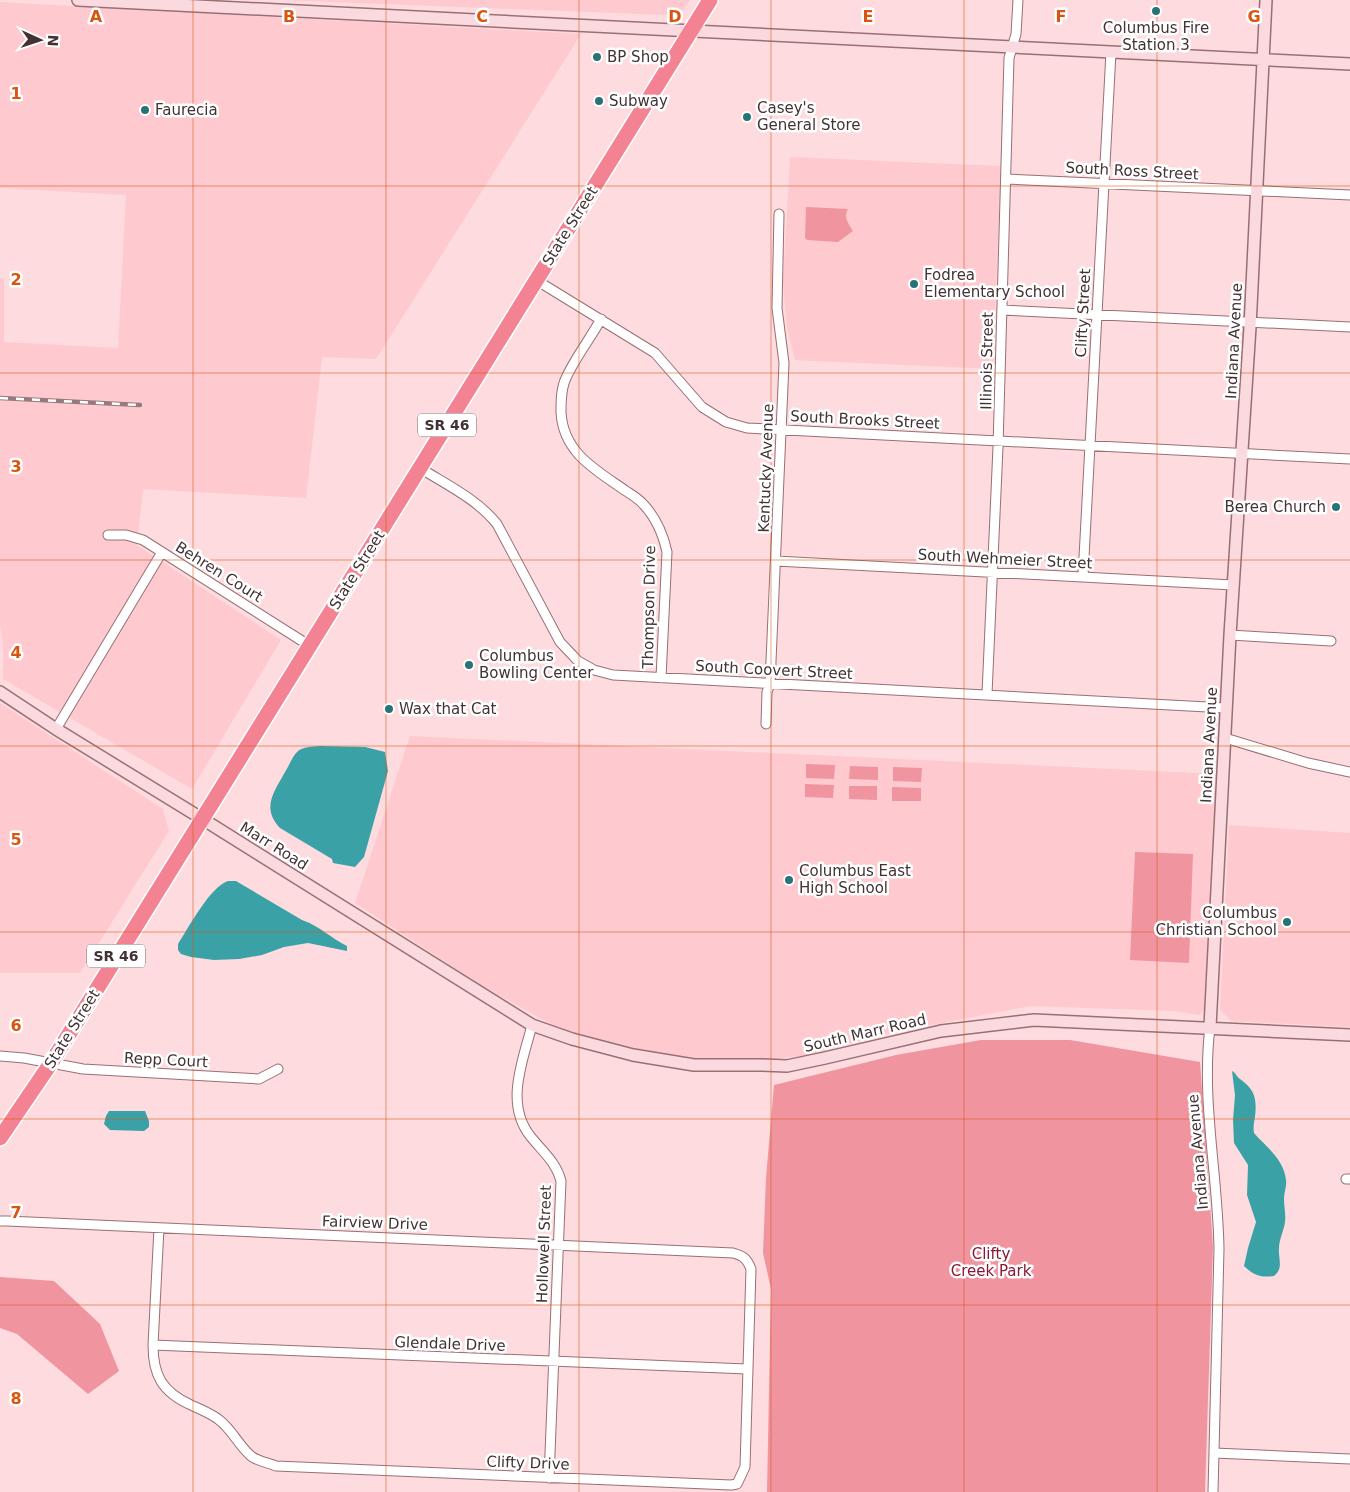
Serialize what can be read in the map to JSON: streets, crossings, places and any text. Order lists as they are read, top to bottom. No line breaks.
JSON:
{"streets":{"highway":["State Street","SR 46"],"street":["South Ross Street","Clifty Street","Indiana Avenue","Illinois Street","South Brooks Street","Kentucky Avenue","South Wehmeier Street","Behren Court","Thompson Drive","South Coovert Street","Marr Road","South Marr Road","Repp Court","Fairview Drive","Hollowell Street","Glendale Drive","Clifty Drive"]},"crossings":[["South Ross Street","Clifty Street"],["South Ross Street","Indiana Avenue"],["South Ross Street","Illinois Street"],["State Street","South Brooks Street"],["State Street","Behren Court"],["State Street","South Coovert Street"],["State Street","Marr Road"],["State Street","Repp Court"],["Clifty Street","South Brooks Street"],["Clifty Street","South Wehmeier Street"],["Indiana Avenue","South Brooks Street"],["Indiana Avenue","South Wehmeier Street"],["Indiana Avenue","South Coovert Street"],["Indiana Avenue","South Marr Road"],["Illinois Street","South Brooks Street"],["Illinois Street","South Wehmeier Street"],["Illinois Street","South Coovert Street"],["South Brooks Street","Kentucky Avenue"],["South Brooks Street","Thompson Drive"],["Kentucky Avenue","South Wehmeier Street"],["Kentucky Avenue","South Coovert Street"],["Thompson Drive","South Coovert Street"],["Marr Road","South Marr Road"],["Marr Road","Hollowell Street"],["South Marr Road","Hollowell Street"],["Fairview Drive","Hollowell Street"],["Fairview Drive","Clifty Drive"],["Hollowell Street","Glendale Drive"],["Hollowell Street","Clifty Drive"],["Glendale Drive","Clifty Drive"]],"parks":["Clifty Creek Park"],"places":["Columbus Fire Station 3","BP Shop","Subway","Faurecia","Casey's General Store","Fodrea Elementary School","Berea Church","Columbus Bowling Center","Wax that Cat","Columbus East High School","Columbus Christian School"],"north":"right","grid":{"columns":["A","B","C","D","E","F","G"],"rows":["1","2","3","4","5","6","7","8"]}}
